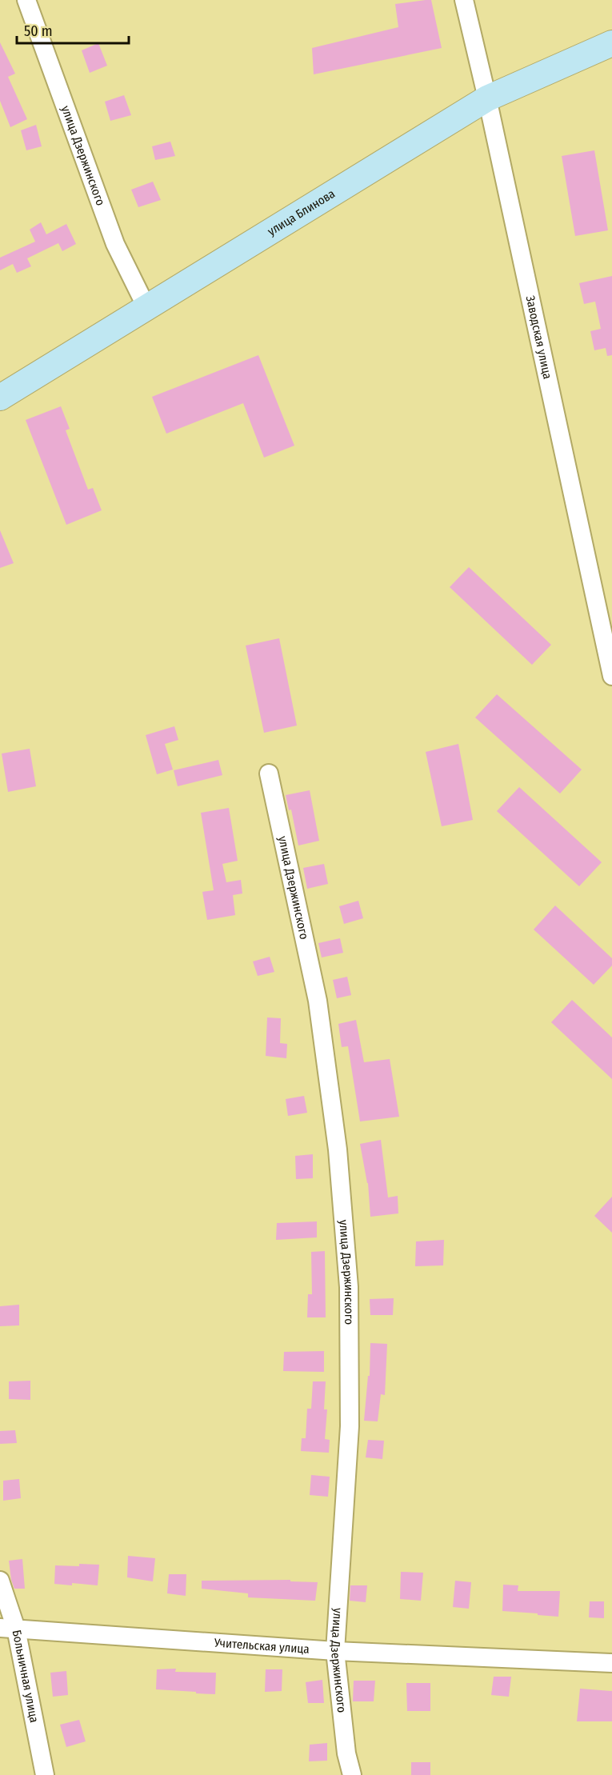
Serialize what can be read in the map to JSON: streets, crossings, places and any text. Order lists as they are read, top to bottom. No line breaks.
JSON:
{"streets":{"main road":["улица Блинова"],"street":["улица Дзержинского","Заводская улица","Учительская улица","Больничная улица"]},"crossings":[["улица Дзержинского","улица Блинова"],["улица Дзержинского","Учительская улица"],["улица Блинова","Заводская улица"],["Учительская улица","Больничная улица"]],"scale_bar":"50 m"}
